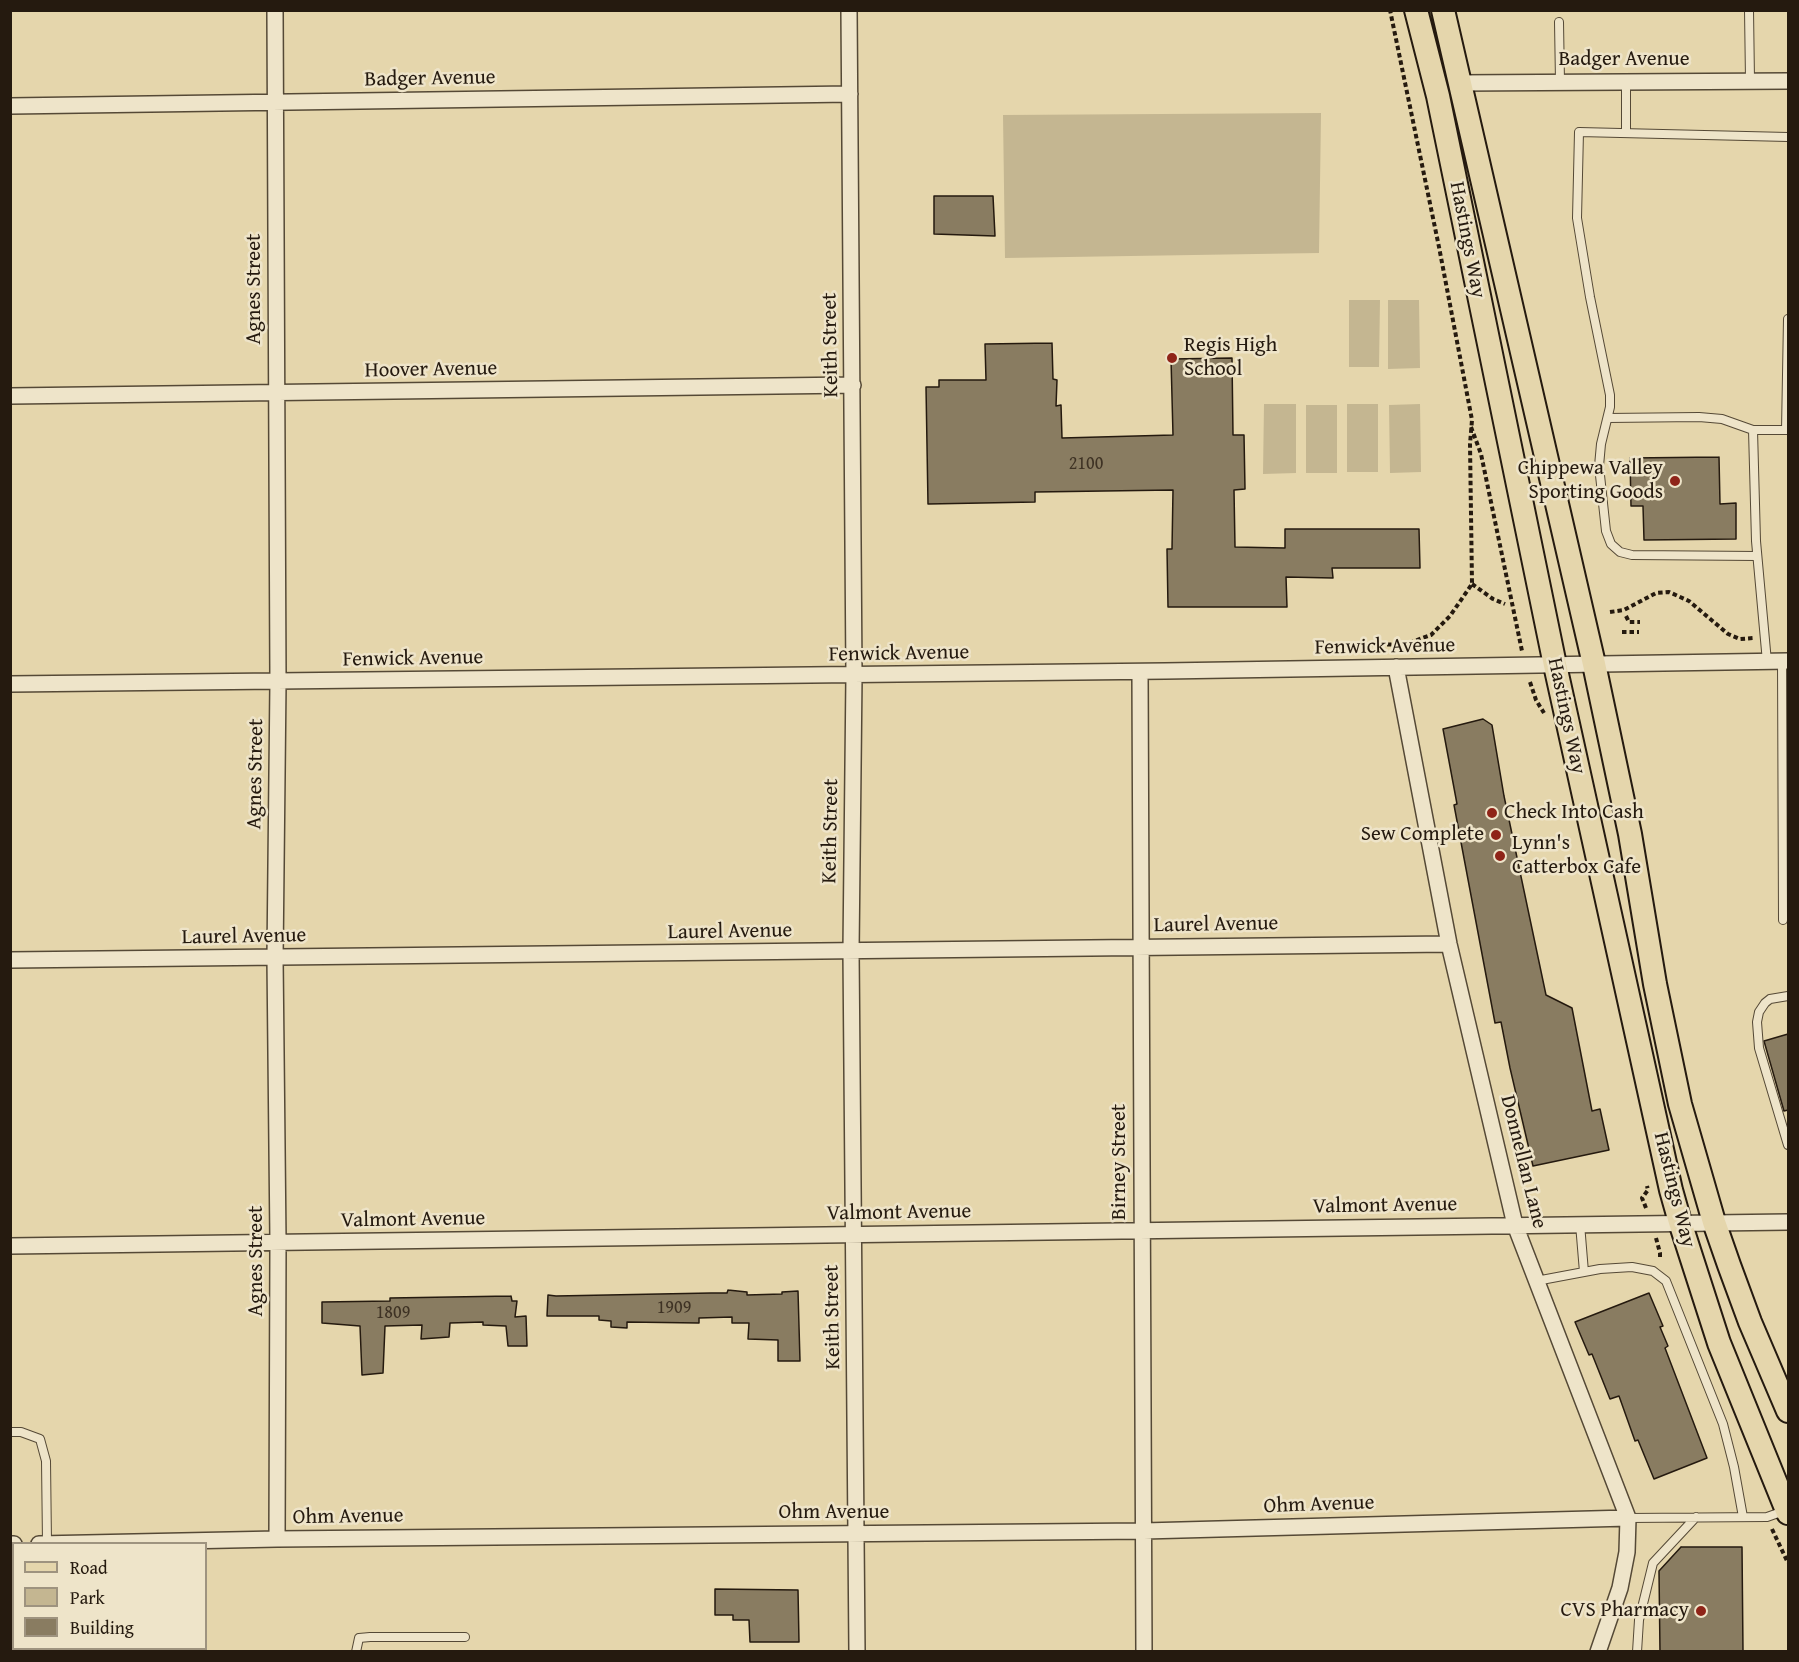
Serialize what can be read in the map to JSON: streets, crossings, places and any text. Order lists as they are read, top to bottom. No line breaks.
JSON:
{"streets":{"main road":["Hastings Way"],"street":["Badger Avenue","Agnes Street","Keith Street","Hoover Avenue","Fenwick Avenue","Laurel Avenue","Birney Street","Donnellan Lane","Valmont Avenue","Ohm Avenue"]},"crossings":[["Badger Avenue","Hastings Way"],["Badger Avenue","Agnes Street"],["Badger Avenue","Keith Street"],["Hastings Way","Fenwick Avenue"],["Hastings Way","Valmont Avenue"],["Agnes Street","Hoover Avenue"],["Agnes Street","Fenwick Avenue"],["Agnes Street","Laurel Avenue"],["Agnes Street","Valmont Avenue"],["Agnes Street","Ohm Avenue"],["Keith Street","Hoover Avenue"],["Keith Street","Fenwick Avenue"],["Keith Street","Laurel Avenue"],["Keith Street","Valmont Avenue"],["Keith Street","Ohm Avenue"],["Fenwick Avenue","Birney Street"],["Fenwick Avenue","Donnellan Lane"],["Laurel Avenue","Birney Street"],["Laurel Avenue","Donnellan Lane"],["Birney Street","Valmont Avenue"],["Birney Street","Ohm Avenue"],["Donnellan Lane","Valmont Avenue"],["Donnellan Lane","Ohm Avenue"]],"places":["Regis High School","Chippewa Valley Sporting Goods","Check Into Cash","Sew Complete","Lynn's Catterbox Cafe","CVS Pharmacy"],"house_numbers":["2100","1909","1809"],"legend":["Road","Park","Building"]}
